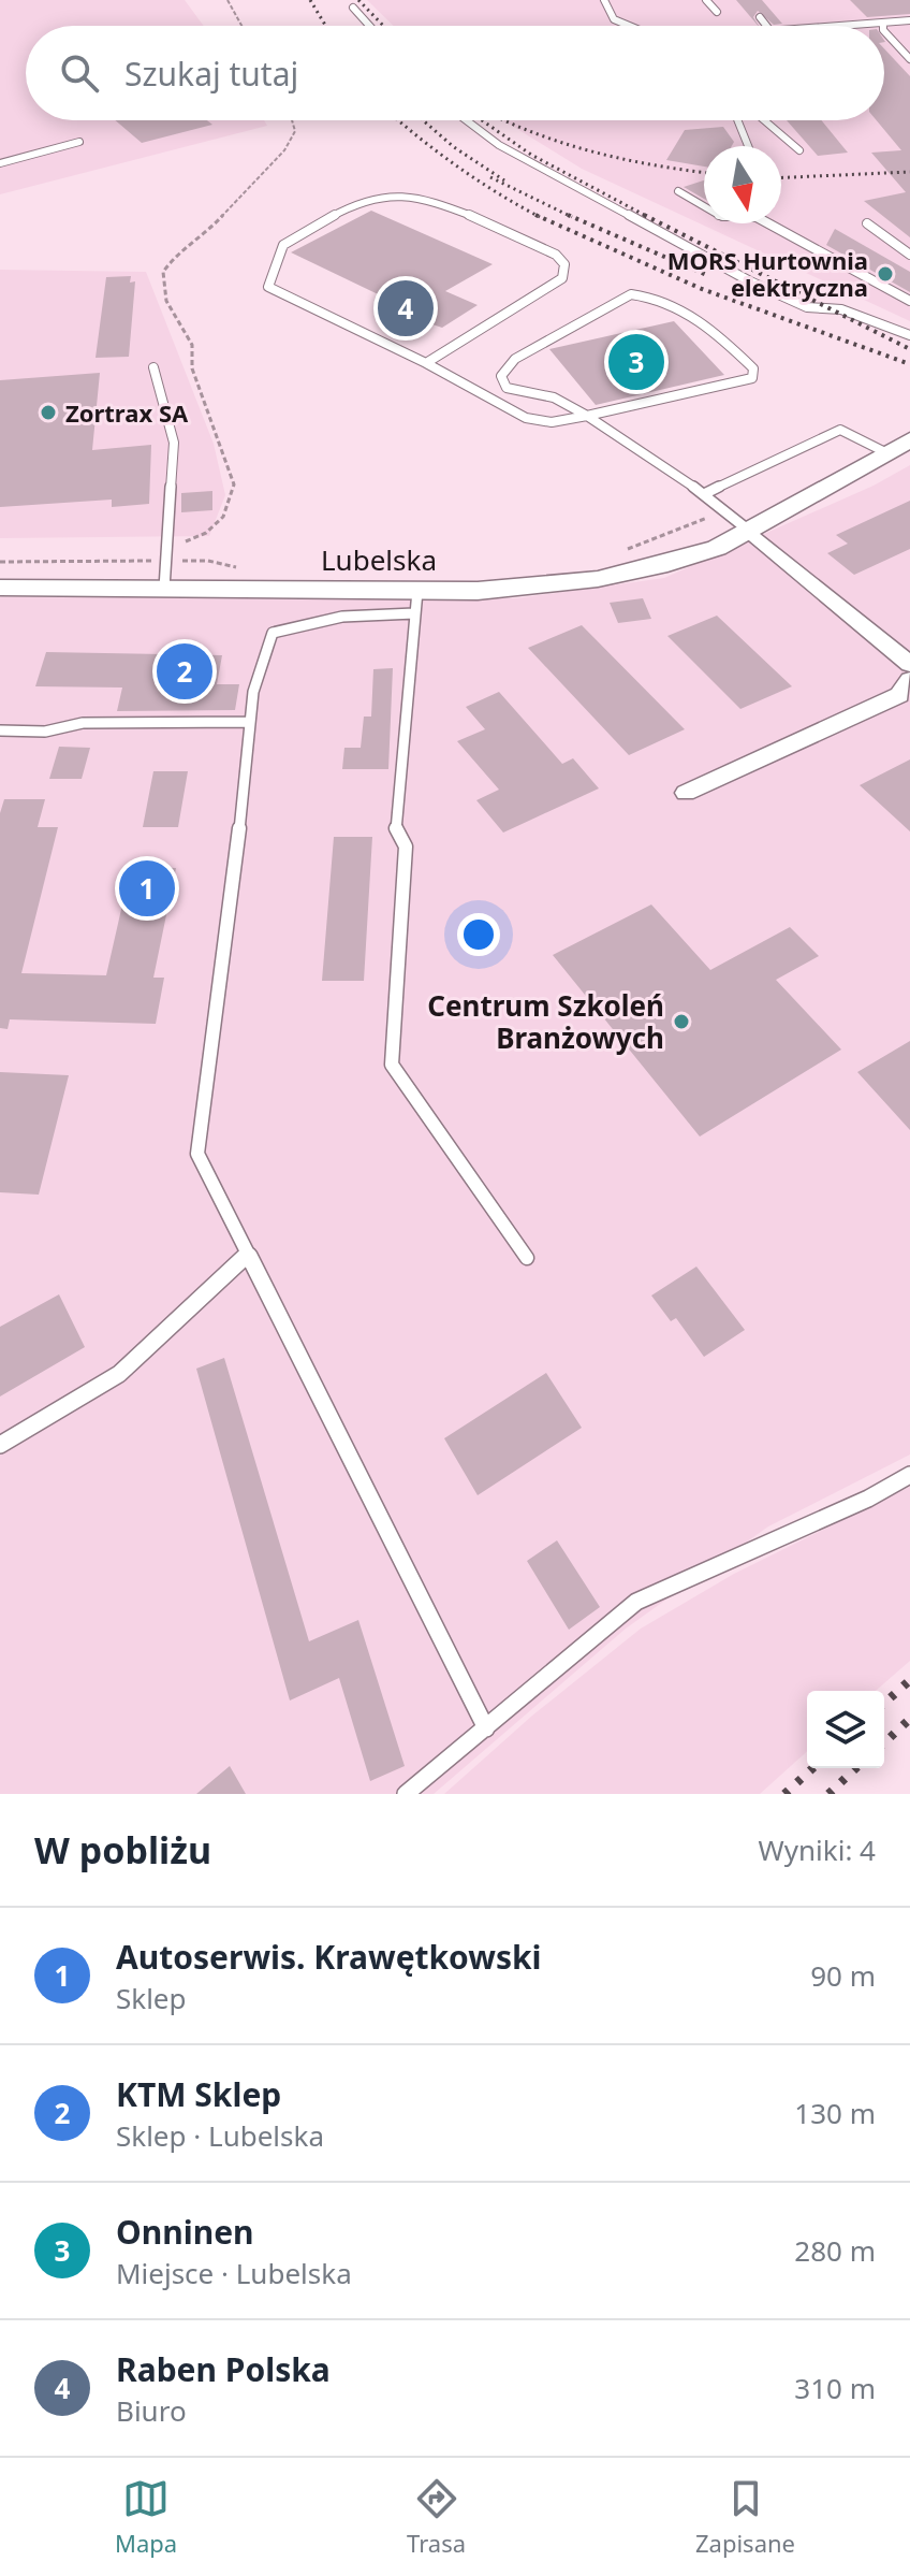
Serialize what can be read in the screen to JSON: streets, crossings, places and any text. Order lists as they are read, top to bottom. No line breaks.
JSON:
{"streets":{"street":["Lubelska"]},"places":["MORS Hurtownia elektryczna","Zortrax SA","Centrum Szkoleń Branżowych"],"north":"bottom","page":{"search":"Szukaj tutaj","pins":["4","3","2","1"],"heading":["W pobliżu","Wyniki: 4"],"list":[{"mark":"1","name":"Autoserwis. Krawętkowski","note":"Sklep","value":"90 m"},{"mark":"2","name":"KTM Sklep","note":"Sklep · Lubelska","value":"130 m"},{"mark":"3","name":"Onninen","note":"Miejsce · Lubelska","value":"280 m"},{"mark":"4","name":"Raben Polska","note":"Biuro","value":"310 m"}],"nav":["Mapa","Trasa","Zapisane"]}}
